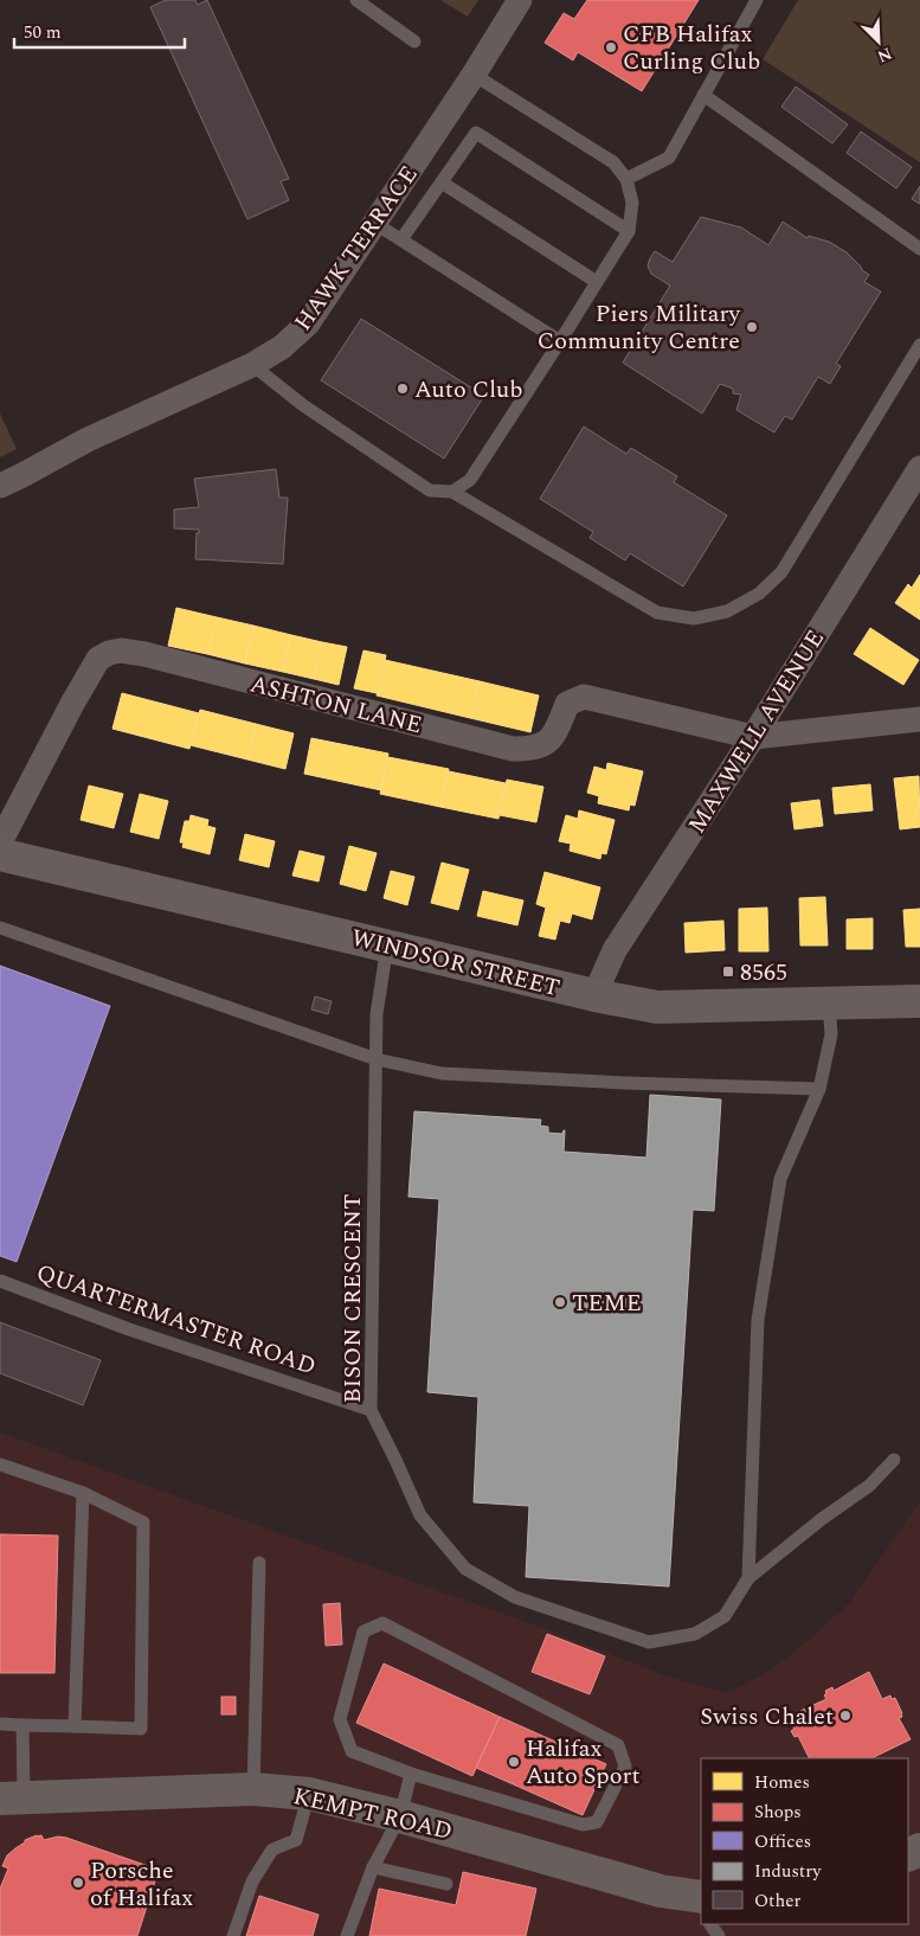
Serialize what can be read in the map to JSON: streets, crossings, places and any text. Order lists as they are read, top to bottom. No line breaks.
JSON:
{"streets":{"street":["HAWK TERRACE","ASHTON LANE","MAXWELL AVENUE","WINDSOR STREET","KEMPT ROAD"],"lane":["BISON CRESCENT","QUARTERMASTER ROAD"]},"crossings":[["ASHTON LANE","MAXWELL AVENUE"],["MAXWELL AVENUE","WINDSOR STREET"],["WINDSOR STREET","BISON CRESCENT"],["BISON CRESCENT","QUARTERMASTER ROAD"]],"places":{"other":["CFB Halifax Curling Club","Piers Military Community Centre","Auto Club","TEME","Swiss Chalet","Halifax Auto Sport","Porsche of Halifax"],"transit":["8565"]},"legend":["Homes","Shops","Offices","Industry","Other"],"scale_bar":"50 m","north":"bottom right"}
